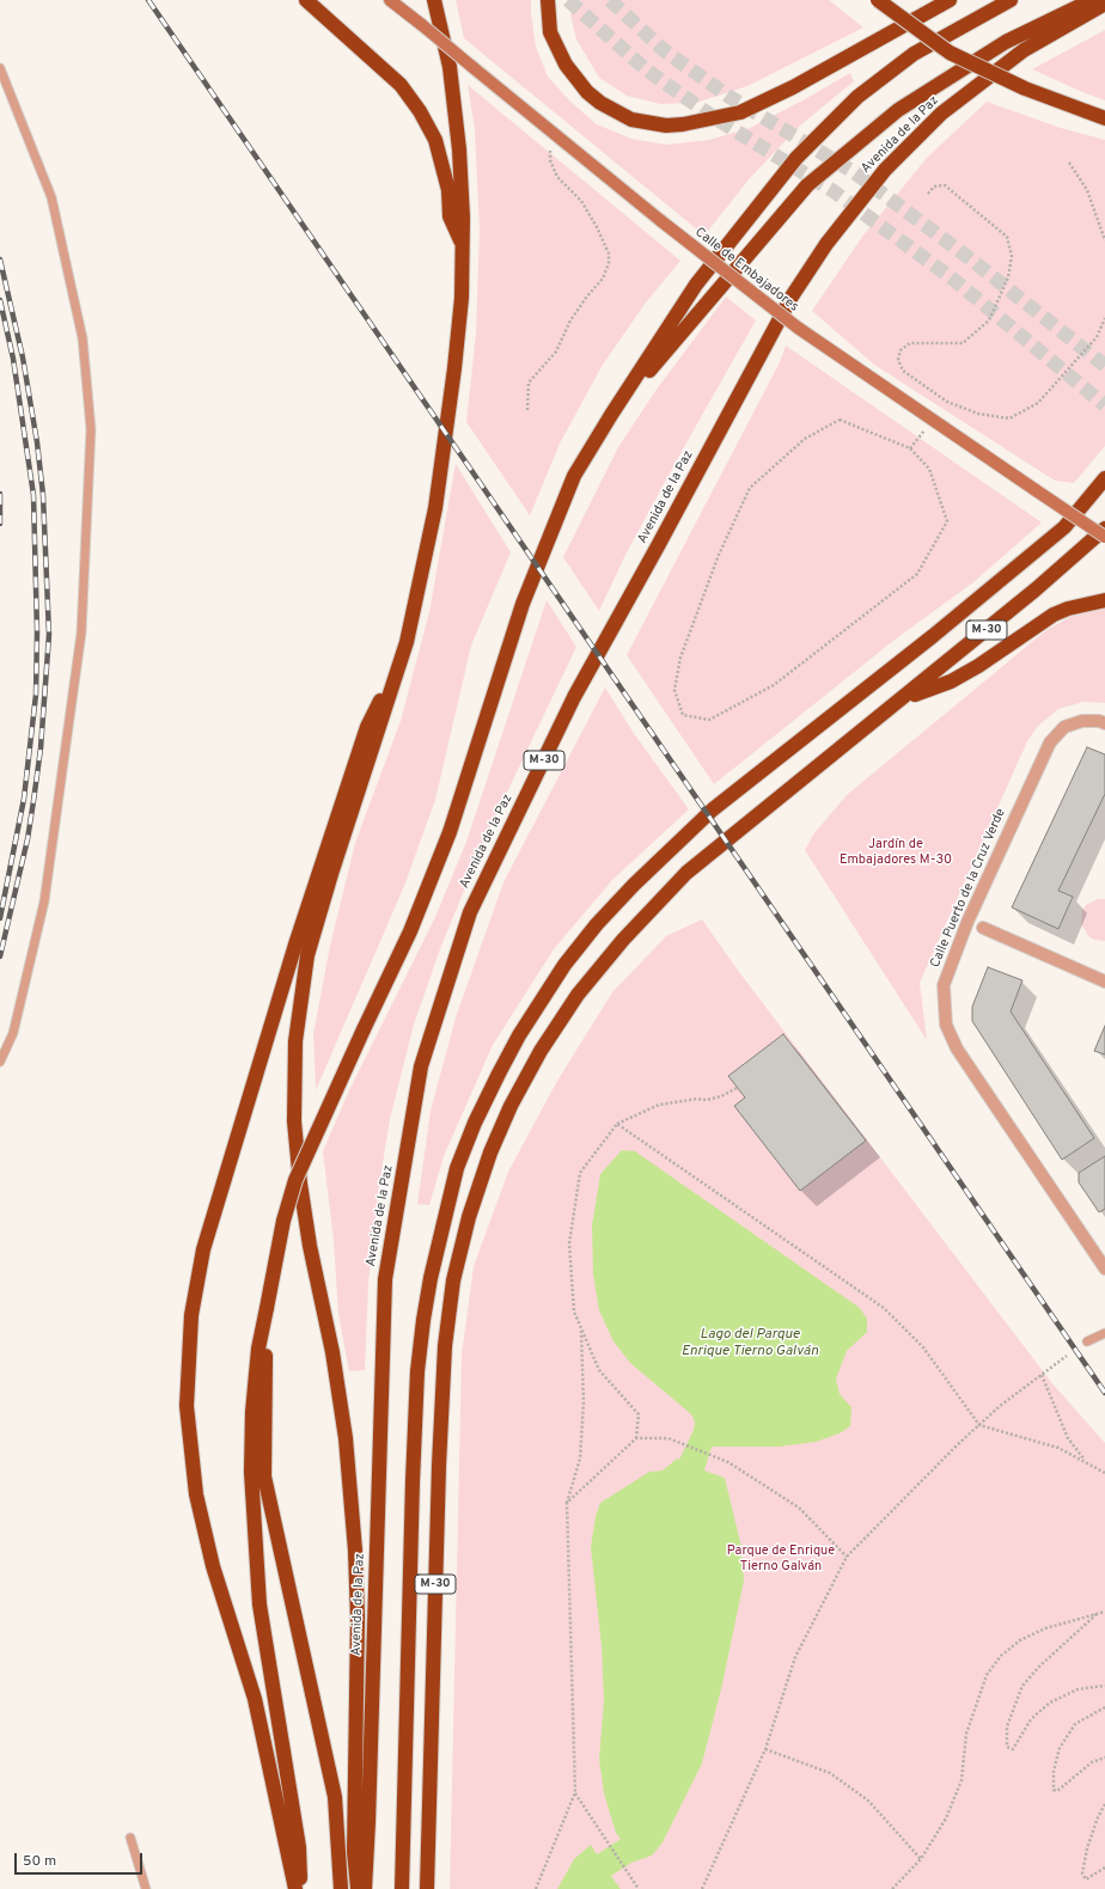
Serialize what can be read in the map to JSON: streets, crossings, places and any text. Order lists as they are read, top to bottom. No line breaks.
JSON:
{"streets":{"highway":["Avenida de la Paz","M-30"],"main road":["Calle de Embajadores"],"street":["Calle Puerto de la Cruz Verde"]},"crossings":[["Calle de Embajadores","M-30"]],"water":["Lago del Parque Enrique Tierno Galván"],"parks":["Jardín de Embajadores M-30","Parque de Enrique Tierno Galván"],"scale_bar":"50 m"}
